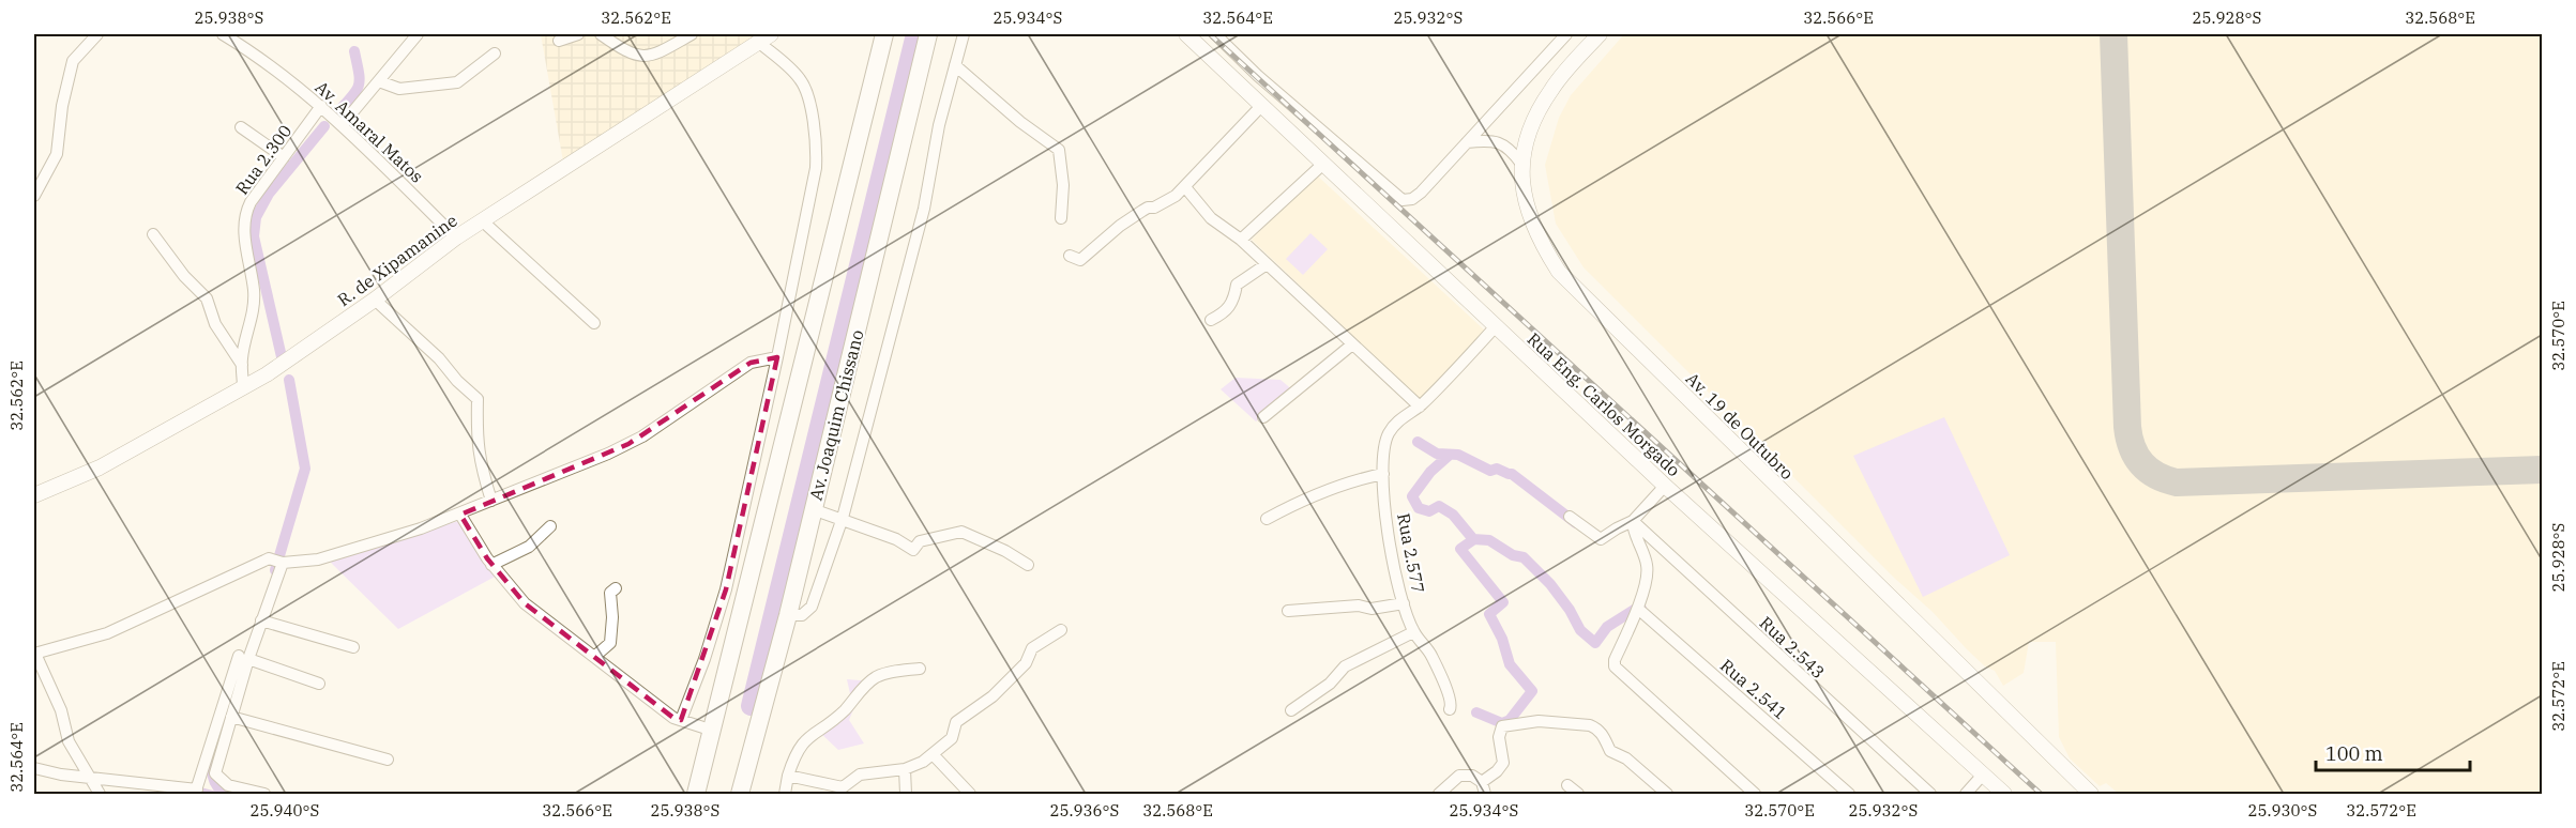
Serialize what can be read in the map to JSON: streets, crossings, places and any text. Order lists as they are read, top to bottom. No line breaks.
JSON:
{"streets":{"main road":["Av. Joaquim Chissano"],"street":["Av. Amaral Matos","Rua 2.300","R. de Xipamanine","Rua Eng. Carlos Morgado","Av. 19 de Outubro","Rua 2.577","Rua 2.543","Rua 2.541"]},"crossings":[["Av. Amaral Matos","Rua 2.300"],["Av. Amaral Matos","R. de Xipamanine"],["Rua 2.300","R. de Xipamanine"],["Rua Eng. Carlos Morgado","Rua 2.577"]],"scale_bar":"100 m","coordinates":["25.938°S","32.562°E","25.934°S","32.564°E","25.932°S","32.566°E","25.928°S","32.568°E","32.570°E","32.572°E","25.940°S","25.936°S","25.930°S"]}
